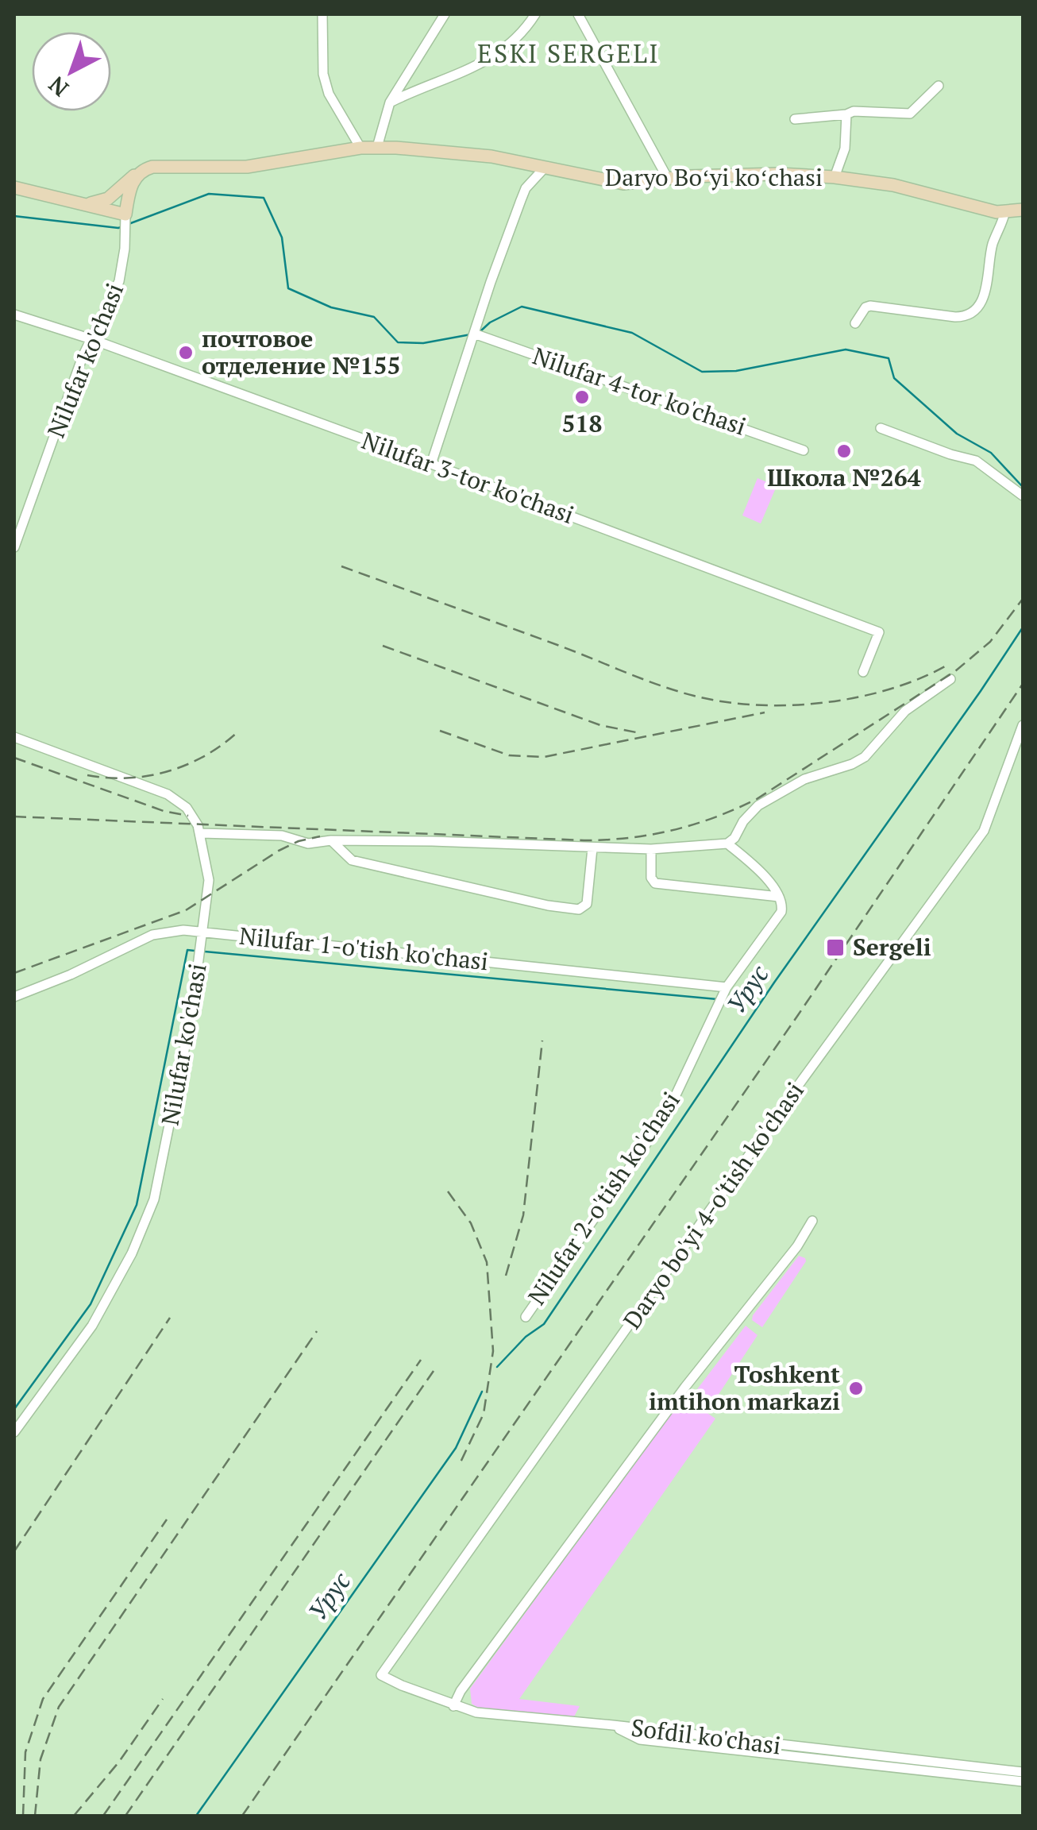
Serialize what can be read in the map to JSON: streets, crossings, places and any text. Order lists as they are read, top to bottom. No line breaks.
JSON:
{"streets":{"street":["Daryo Boʻyi koʻchasi","Nilufar ko'chasi","Nilufar 4-tor ko'chasi","Nilufar 3-tor ko'chasi","Nilufar 1-o'tish ko'chasi","Nilufar 2-o'tish ko'chasi","Daryo bo'yi 4-o'tish ko'chasi","Sofdil ko'chasi"]},"crossings":[["Daryo Boʻyi koʻchasi","Nilufar ko'chasi"],["Nilufar ko'chasi","Nilufar 3-tor ko'chasi"],["Nilufar ko'chasi","Nilufar 1-o'tish ko'chasi"],["Nilufar 1-o'tish ko'chasi","Nilufar 2-o'tish ko'chasi"],["Daryo bo'yi 4-o'tish ko'chasi","Sofdil ko'chasi"]],"districts":["ESKI SERGELI"],"water":["Урус"],"places":{"other":["почтовое отделение №155","518","Школа №264","Toshkent imtihon markazi"],"transit":["Sergeli"]},"north":"bottom left"}
